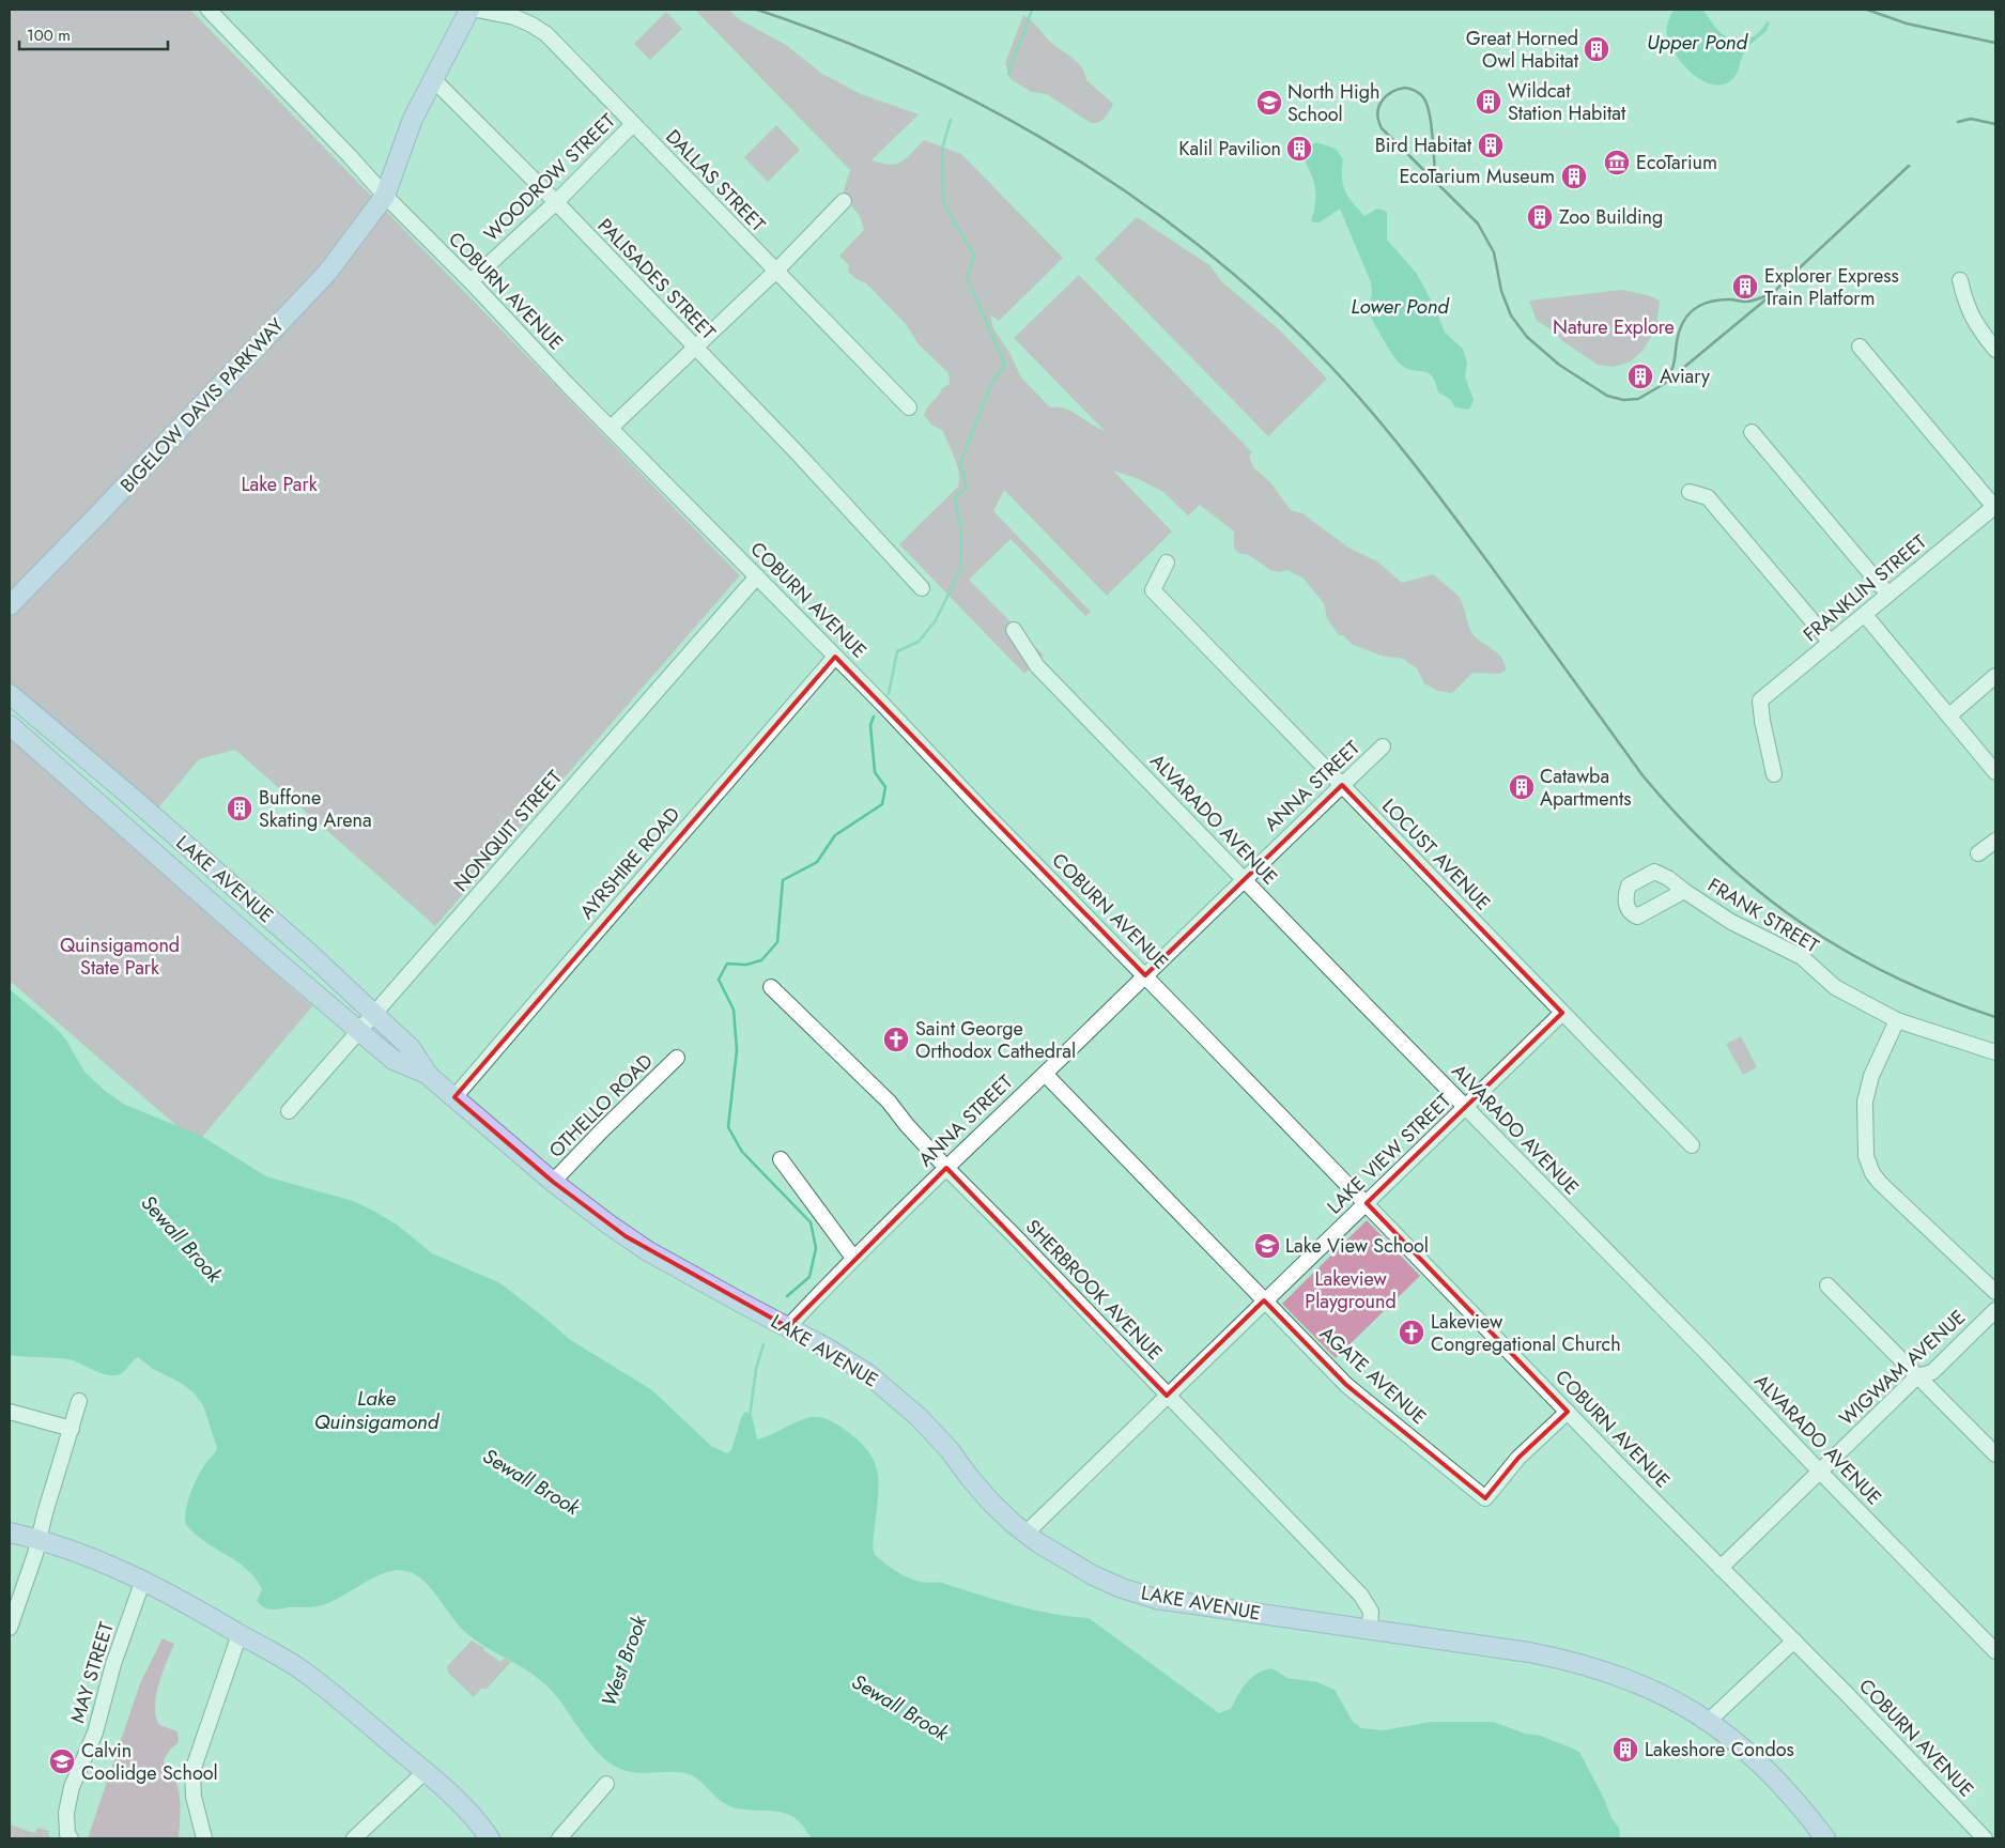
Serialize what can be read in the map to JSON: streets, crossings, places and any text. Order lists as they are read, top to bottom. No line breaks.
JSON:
{"streets":{"main road":["BIGELOW DAVIS PARKWAY","LAKE AVENUE"],"street":["WOODROW STREET","DALLAS STREET","PALISADES STREET","COBURN AVENUE","FRANKLIN STREET","ANNA STREET","ALVARADO AVENUE","NONQUIT STREET","LOCUST AVENUE","AYRSHIRE ROAD","FRANK STREET","OTHELLO ROAD","LAKE VIEW STREET","SHERBROOK AVENUE","WIGWAM AVENUE","AGATE AVENUE","MAY STREET"]},"crossings":[["WOODROW STREET","DALLAS STREET"],["WOODROW STREET","PALISADES STREET"],["WOODROW STREET","COBURN AVENUE"],["PALISADES STREET","BIGELOW DAVIS PARKWAY"],["COBURN AVENUE","BIGELOW DAVIS PARKWAY"],["COBURN AVENUE","ANNA STREET"],["COBURN AVENUE","NONQUIT STREET"],["COBURN AVENUE","AYRSHIRE ROAD"],["COBURN AVENUE","LAKE VIEW STREET"],["COBURN AVENUE","WIGWAM AVENUE"],["COBURN AVENUE","AGATE AVENUE"],["ANNA STREET","ALVARADO AVENUE"],["ANNA STREET","LOCUST AVENUE"],["ANNA STREET","LAKE AVENUE"],["ANNA STREET","SHERBROOK AVENUE"],["ANNA STREET","AGATE AVENUE"],["ALVARADO AVENUE","LAKE VIEW STREET"],["ALVARADO AVENUE","WIGWAM AVENUE"],["NONQUIT STREET","LAKE AVENUE"],["LOCUST AVENUE","LAKE VIEW STREET"],["AYRSHIRE ROAD","LAKE AVENUE"],["LAKE AVENUE","OTHELLO ROAD"],["LAKE AVENUE","SHERBROOK AVENUE"],["LAKE VIEW STREET","SHERBROOK AVENUE"],["LAKE VIEW STREET","AGATE AVENUE"]],"water":["Upper Pond","Lower Pond","Sewall Brook","Lake Quinsigamond","West Brook"],"parks":["Nature Explore","Lake Park","Quinsigamond State Park","Lakeview Playground"],"places":{"building":["Great Horned Owl Habitat","Wildcat Station Habitat","Bird Habitat","Kalil Pavilion","EcoTarium Museum","Zoo Building","Explorer Express Train Platform","Aviary","Catawba Apartments","Buffone Skating Arena","Lakeshore Condos"],"school or university":["North High School","Lake View School","Calvin Coolidge School"],"museum":["EcoTarium"],"church":["Saint George Orthodox Cathedral","Lakeview Congregational Church"]},"scale_bar":"100 m"}
